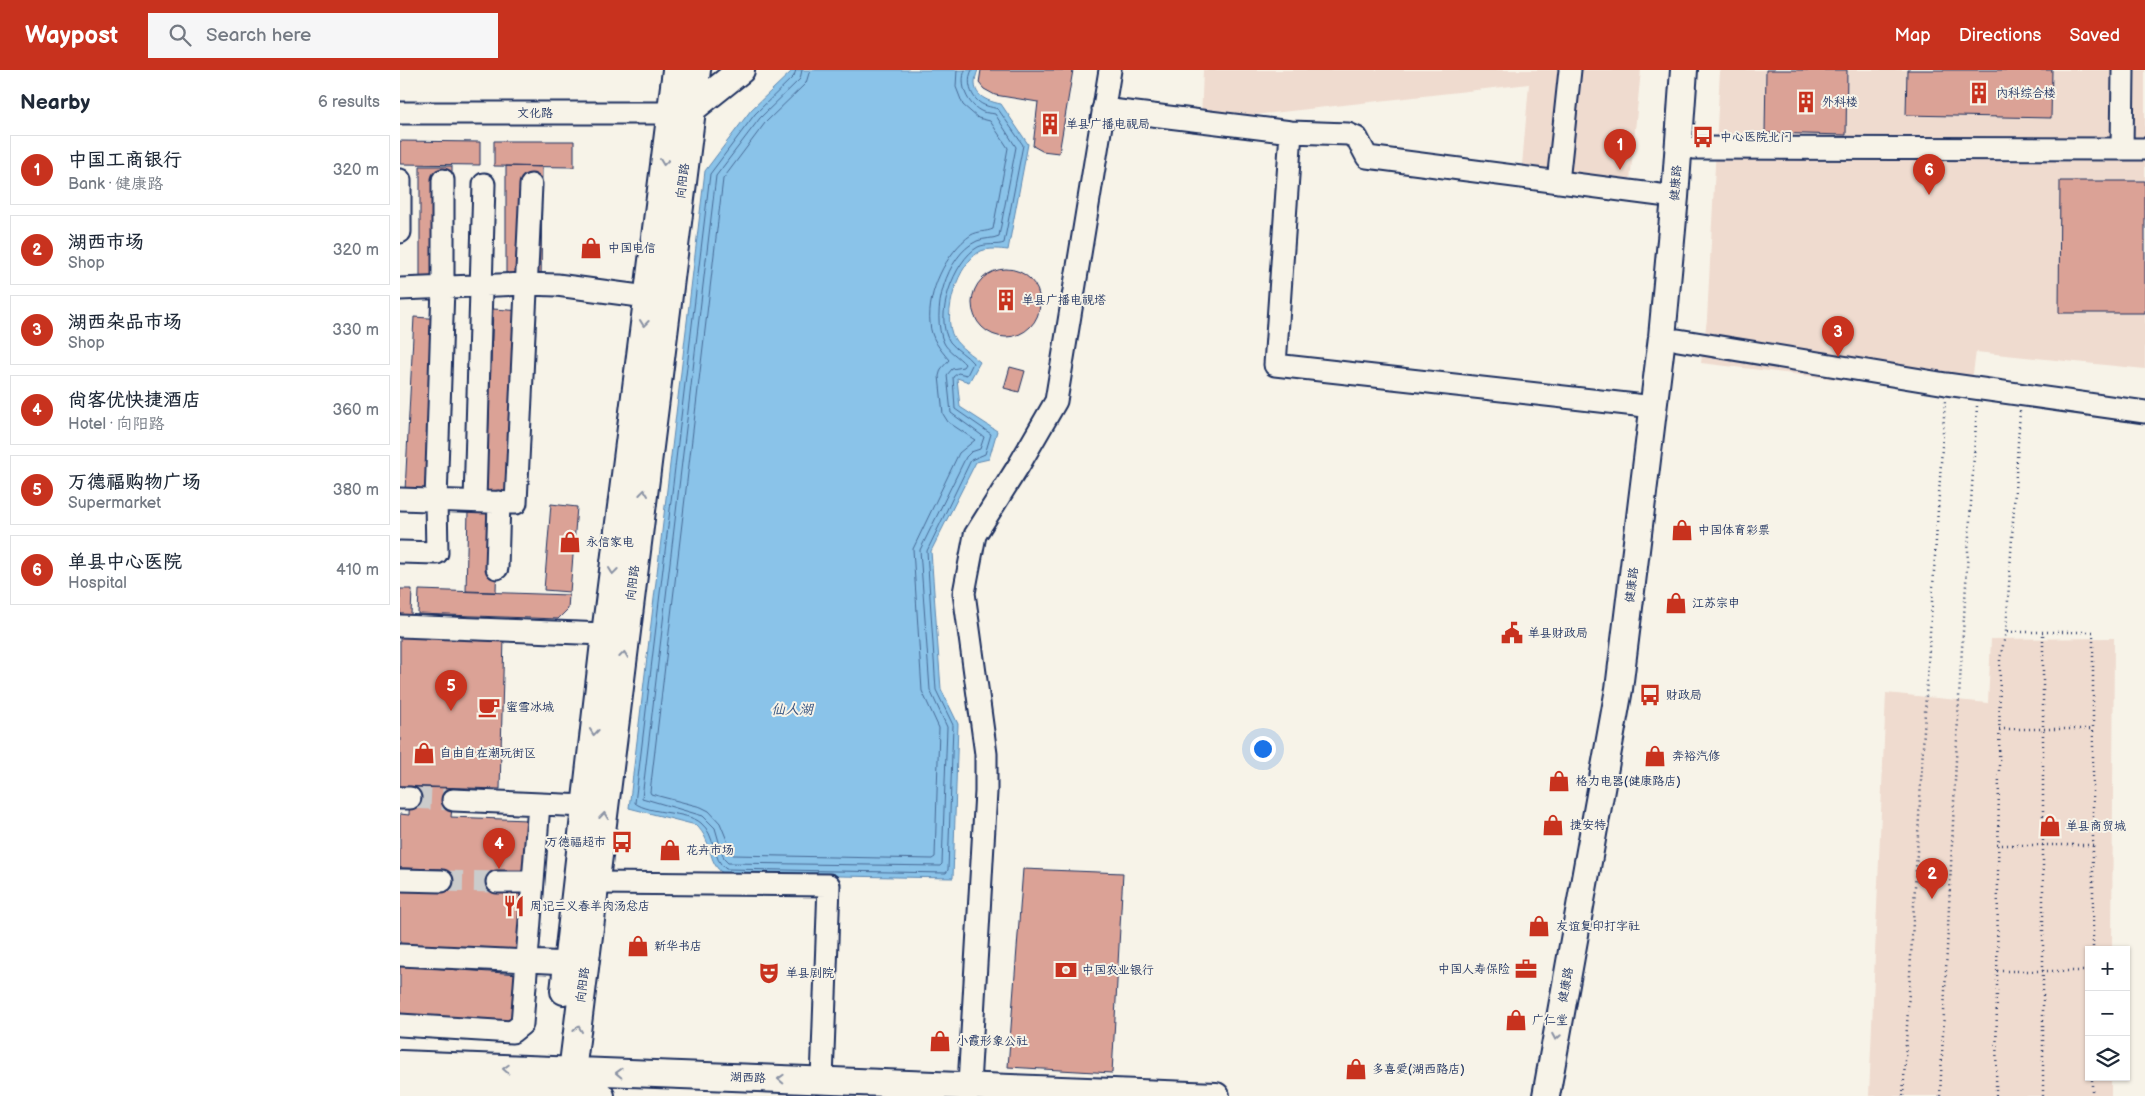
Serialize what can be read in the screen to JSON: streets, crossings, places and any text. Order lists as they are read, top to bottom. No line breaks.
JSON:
{"streets":{"main road":["向阳路","健康路","湖西路"],"street":["文化路"]},"crossings":[["文化路","向阳路"],["向阳路","湖西路"]],"water":["仙人湖"],"places":{"building":["内科综合楼","外科楼","单县广播电视局","单县广播电视塔"],"bus stop":["中心医院北门","财政局","万德福超市"],"shop":["中国电信","中国体育彩票","永信家电","江苏宗申","自由自在潮玩街区","奔裕汽修","格力电器(健康路店)","捷安特","单县商贸城","花卉市场","友谊复印打字社","新华书店","广仁堂","小霞形象公社","多喜爱(湖西路店)"],"public building":["单县财政局"],"cafe":["蜜雪冰城"],"restaurant":["周记三义春羊肉汤总店"],"office":["中国人寿保险"],"bank":["中国农业银行"],"theatre":["单县剧院"]},"page":{"header":"Waypost","search":"Search here","nav":["Map","Directions","Saved"],"heading":["Nearby","6 results"],"pins":["1","6","3","5","4","2"],"list":[{"mark":"1","name":"中国工商银行","note":"Bank · 健康路","value":"320 m"},{"mark":"2","name":"湖西市场","note":"Shop","value":"320 m"},{"mark":"3","name":"湖西杂品市场","note":"Shop","value":"330 m"},{"mark":"4","name":"尚客优快捷酒店","note":"Hotel · 向阳路","value":"360 m"},{"mark":"5","name":"万德福购物广场","note":"Supermarket","value":"380 m"},{"mark":"6","name":"单县中心医院","note":"Hospital","value":"410 m"}],"map_buttons":["+","−"]}}
